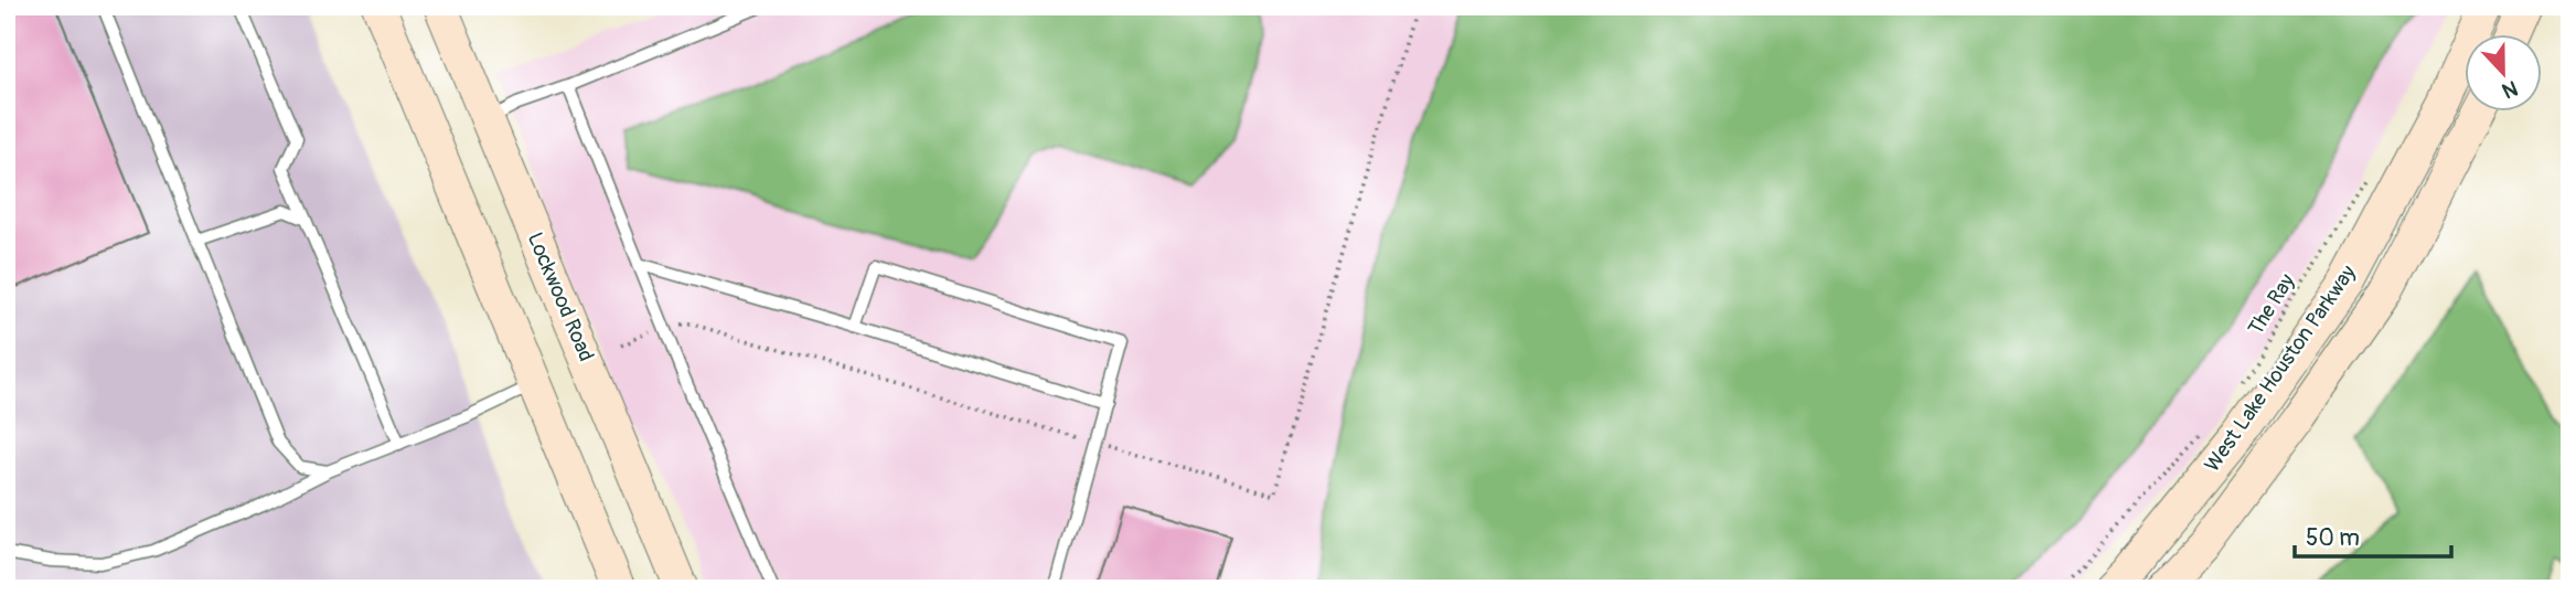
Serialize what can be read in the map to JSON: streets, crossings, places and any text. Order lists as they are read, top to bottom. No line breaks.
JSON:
{"streets":{"main road":["Lockwood Road","West Lake Houston Parkway"],"path":["The Ray"]},"scale_bar":"50 m","north":"bottom"}
